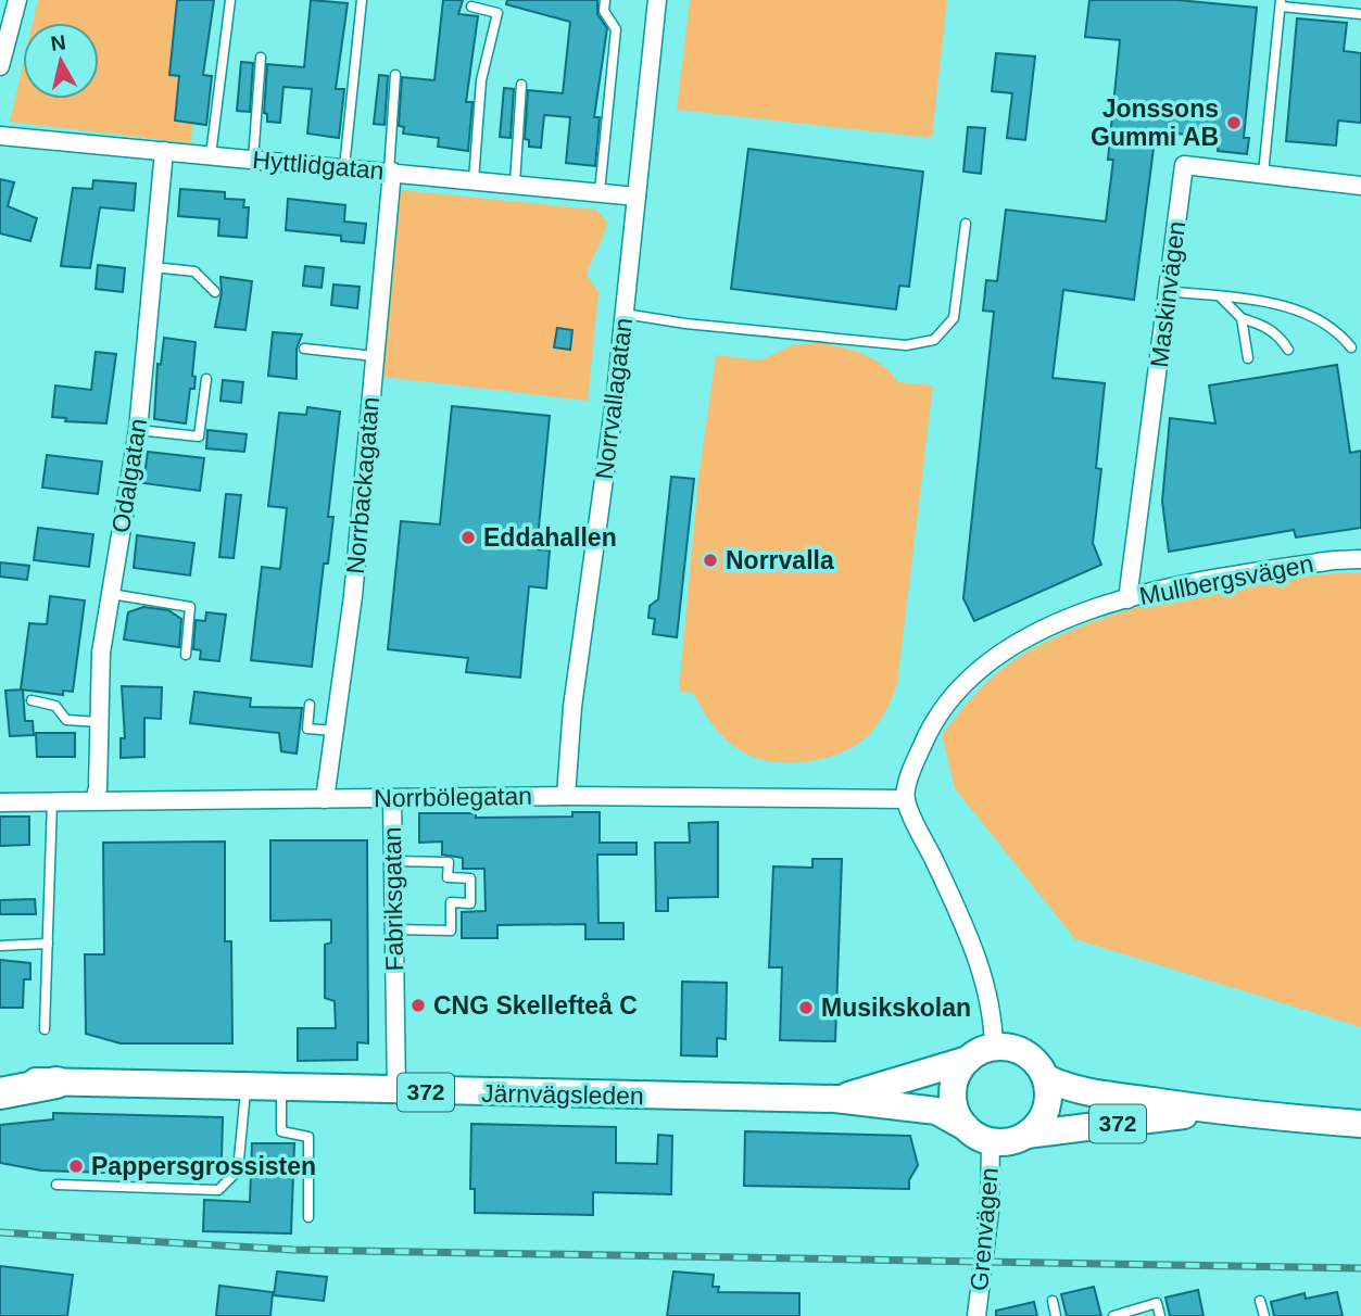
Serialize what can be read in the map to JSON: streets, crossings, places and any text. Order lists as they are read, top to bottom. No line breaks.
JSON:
{"streets":{"main road":["372","Järnvägsleden"],"street":["Hyttlidgatan","Maskinvägen","Norrvallagatan","Odalgatan","Norrbackagatan","Mullbergsvägen","Norrbölegatan","Fabriksgatan","Grenvägen"]},"crossings":[["Hyttlidgatan","Norrvallagatan"],["Hyttlidgatan","Odalgatan"],["Hyttlidgatan","Norrbackagatan"],["Maskinvägen","Mullbergsvägen"],["Norrvallagatan","Norrbölegatan"],["Odalgatan","Norrbölegatan"],["Norrbackagatan","Norrbölegatan"],["Mullbergsvägen","Norrbölegatan"],["Norrbölegatan","Fabriksgatan"],["Fabriksgatan","Järnvägsleden"],["372","Järnvägsleden"],["372","Grenvägen"],["Järnvägsleden","Grenvägen"]],"places":["Jonssons Gummi AB","Eddahallen","Norrvalla","CNG Skellefteå C","Musikskolan","Pappersgrossisten"],"north":"top"}
